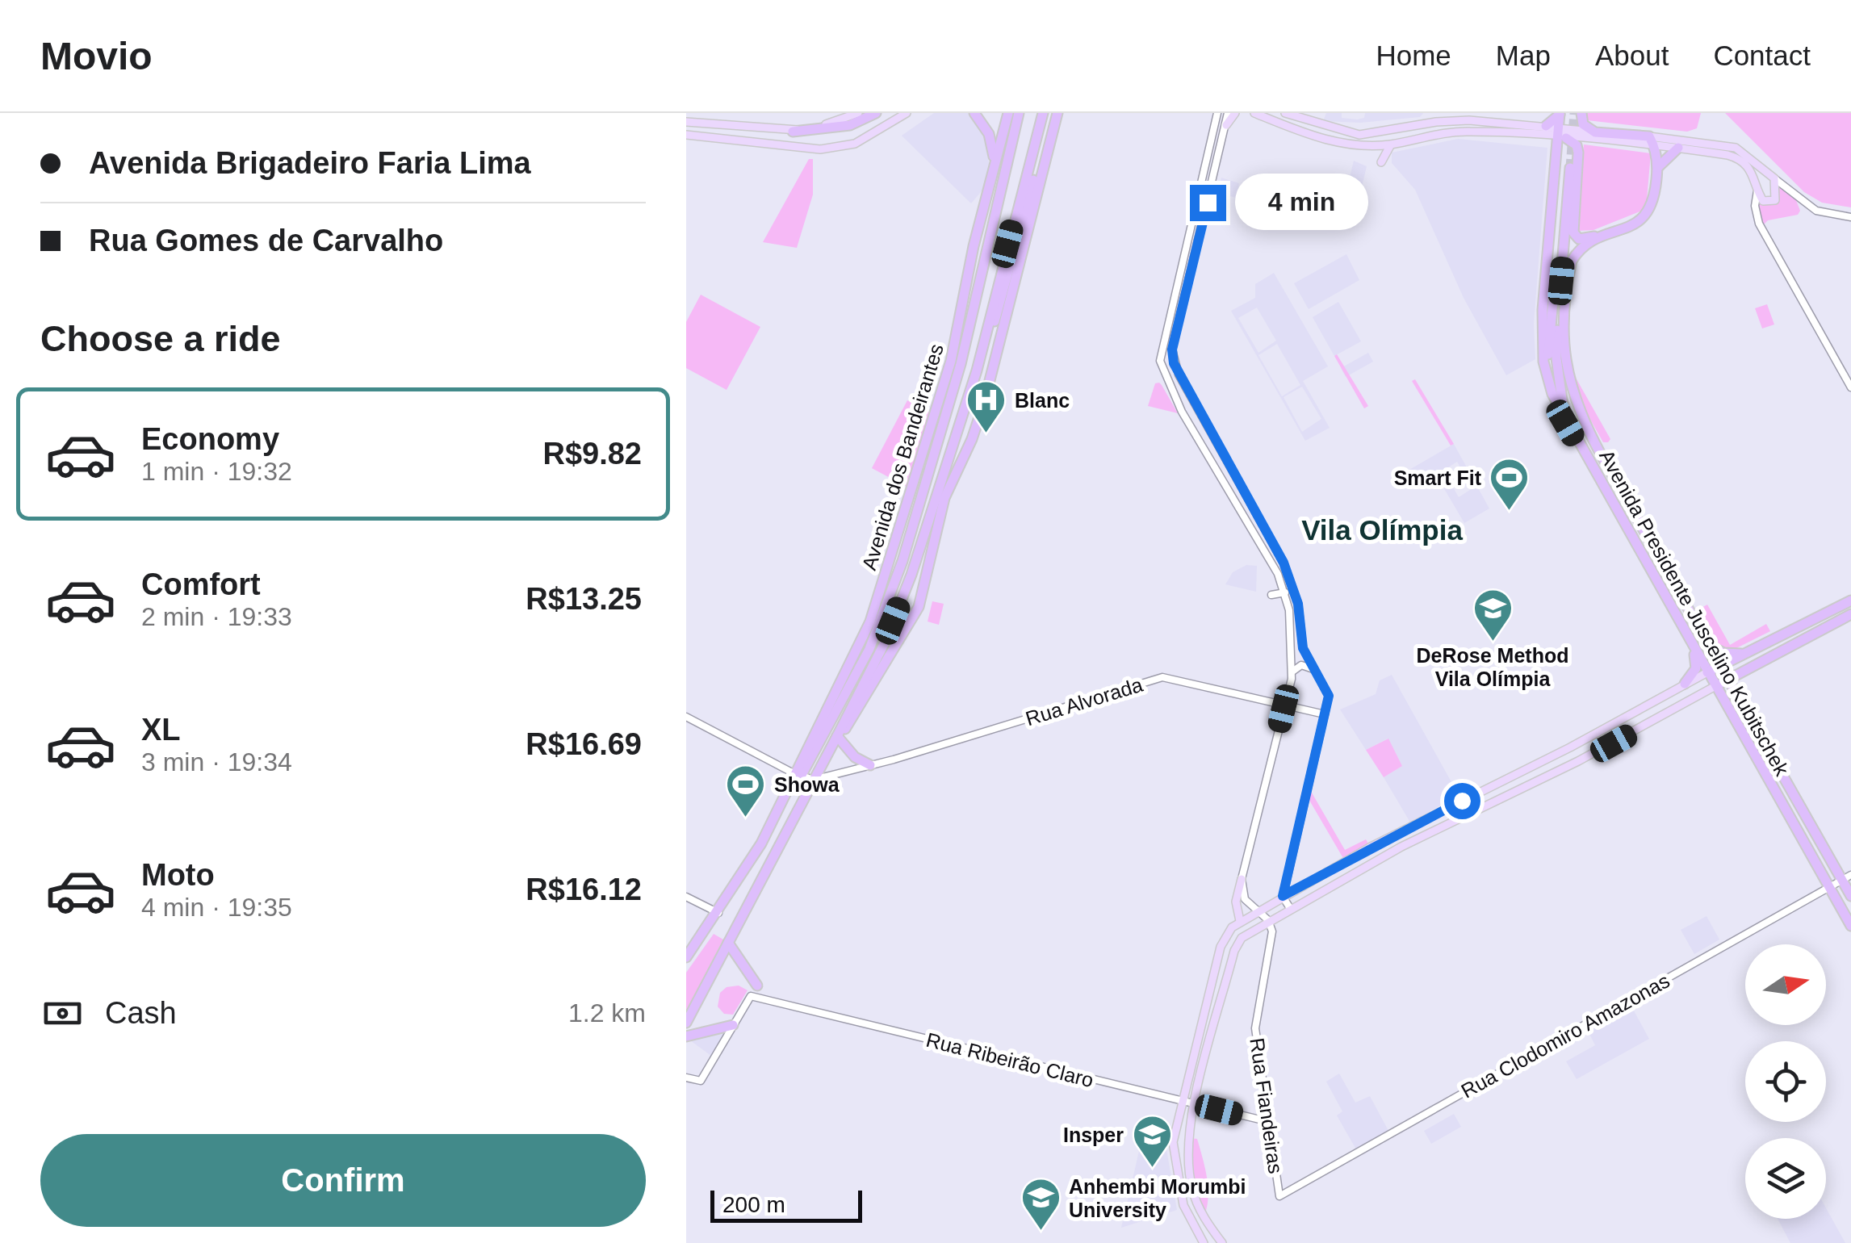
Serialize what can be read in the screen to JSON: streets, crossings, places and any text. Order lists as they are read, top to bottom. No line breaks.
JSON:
{"streets":{"highway":["Avenida dos Bandeirantes","Avenida Presidente Juscelino Kubitschek"],"street":["Rua Alvorada","Rua Clodomiro Amazonas","Rua Ribeirão Claro","Rua Fiandeiras"]},"crossings":[["Avenida Presidente Juscelino Kubitschek","Rua Clodomiro Amazonas"],["Rua Clodomiro Amazonas","Rua Fiandeiras"],["Rua Ribeirão Claro","Rua Fiandeiras"]],"districts":["Vila Olímpia"],"places":{"hospital":["Blanc"],"sports":["Smart Fit","Showa"],"school or university":["DeRose Method Vila Olímpia","Insper","Anhembi Morumbi University"]},"scale_bar":"200 m","north":"right","page":{"header":"Movio","nav":["Home","Map","About","Contact"],"banner":["Avenida Brigadeiro Faria Lima","Rua Gomes de Carvalho"],"bubble":"4 min","heading":"Choose a ride","list":[{"name":"Economy","note":"1 min · 19:32","value":"R$9.82"},{"name":"Comfort","note":"2 min · 19:33","value":"R$13.25"},{"name":"XL","note":"3 min · 19:34","value":"R$16.69"},{"name":"Moto","note":"4 min · 19:35","value":"R$16.12"}],"pay":["Cash","1.2 km"],"buttons":"Confirm","scale":"200 m"}}
